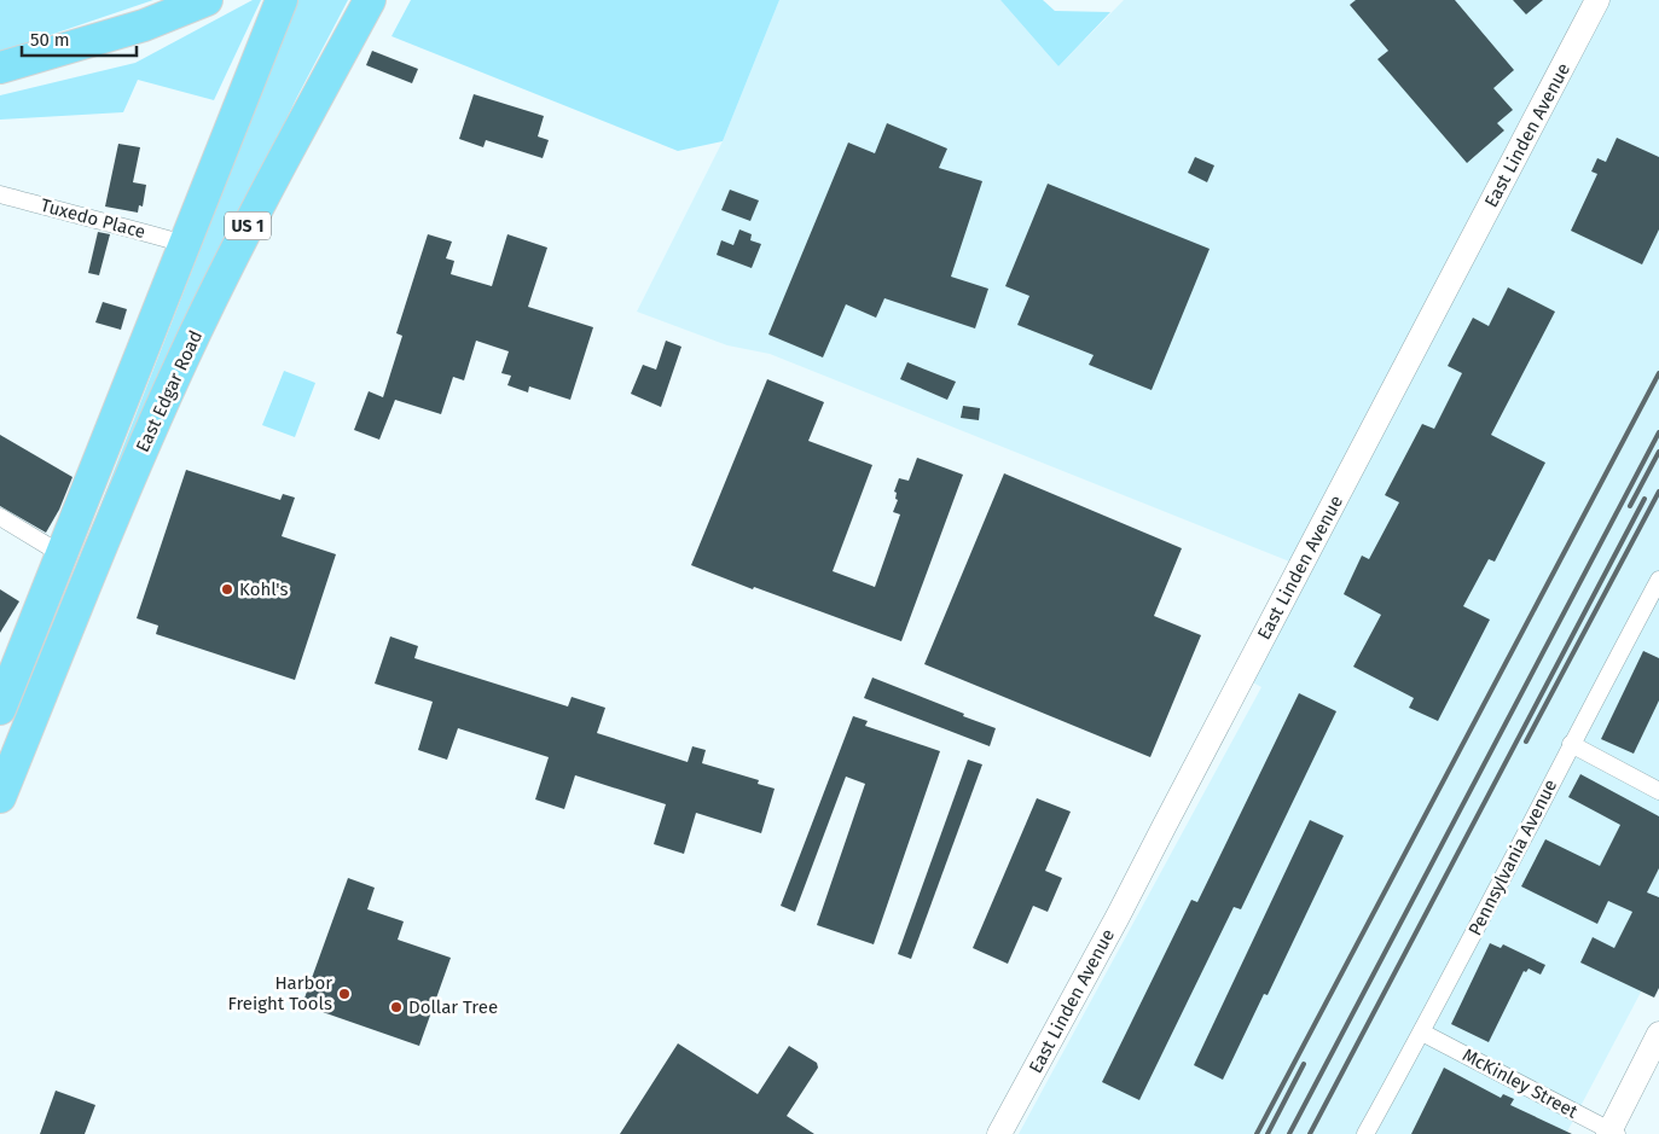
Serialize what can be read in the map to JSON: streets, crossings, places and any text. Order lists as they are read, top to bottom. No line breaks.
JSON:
{"streets":{"highway":["US 1","East Edgar Road"],"street":["East Linden Avenue","Tuxedo Place","Pennsylvania Avenue","McKinley Street"]},"crossings":[["Tuxedo Place","East Edgar Road"],["Pennsylvania Avenue","McKinley Street"]],"places":["Kohl's","Harbor Freight Tools","Dollar Tree"],"scale_bar":"50 m"}
